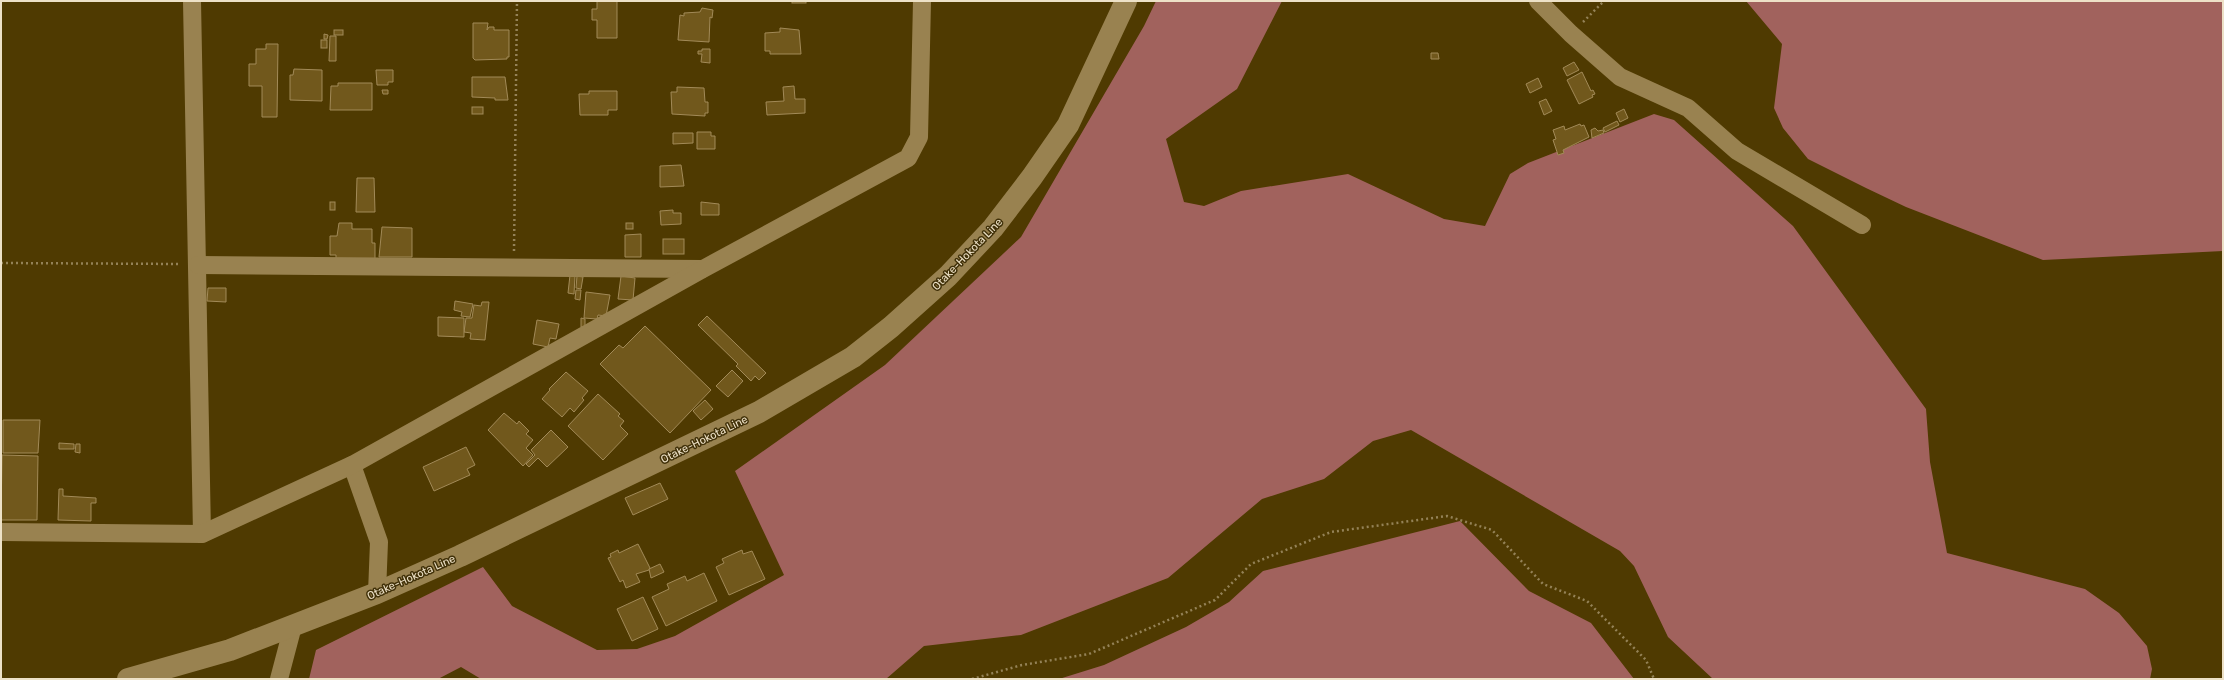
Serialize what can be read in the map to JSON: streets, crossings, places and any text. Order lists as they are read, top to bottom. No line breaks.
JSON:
{"streets":{"main road":["Otake-Hokota Line"]}}
